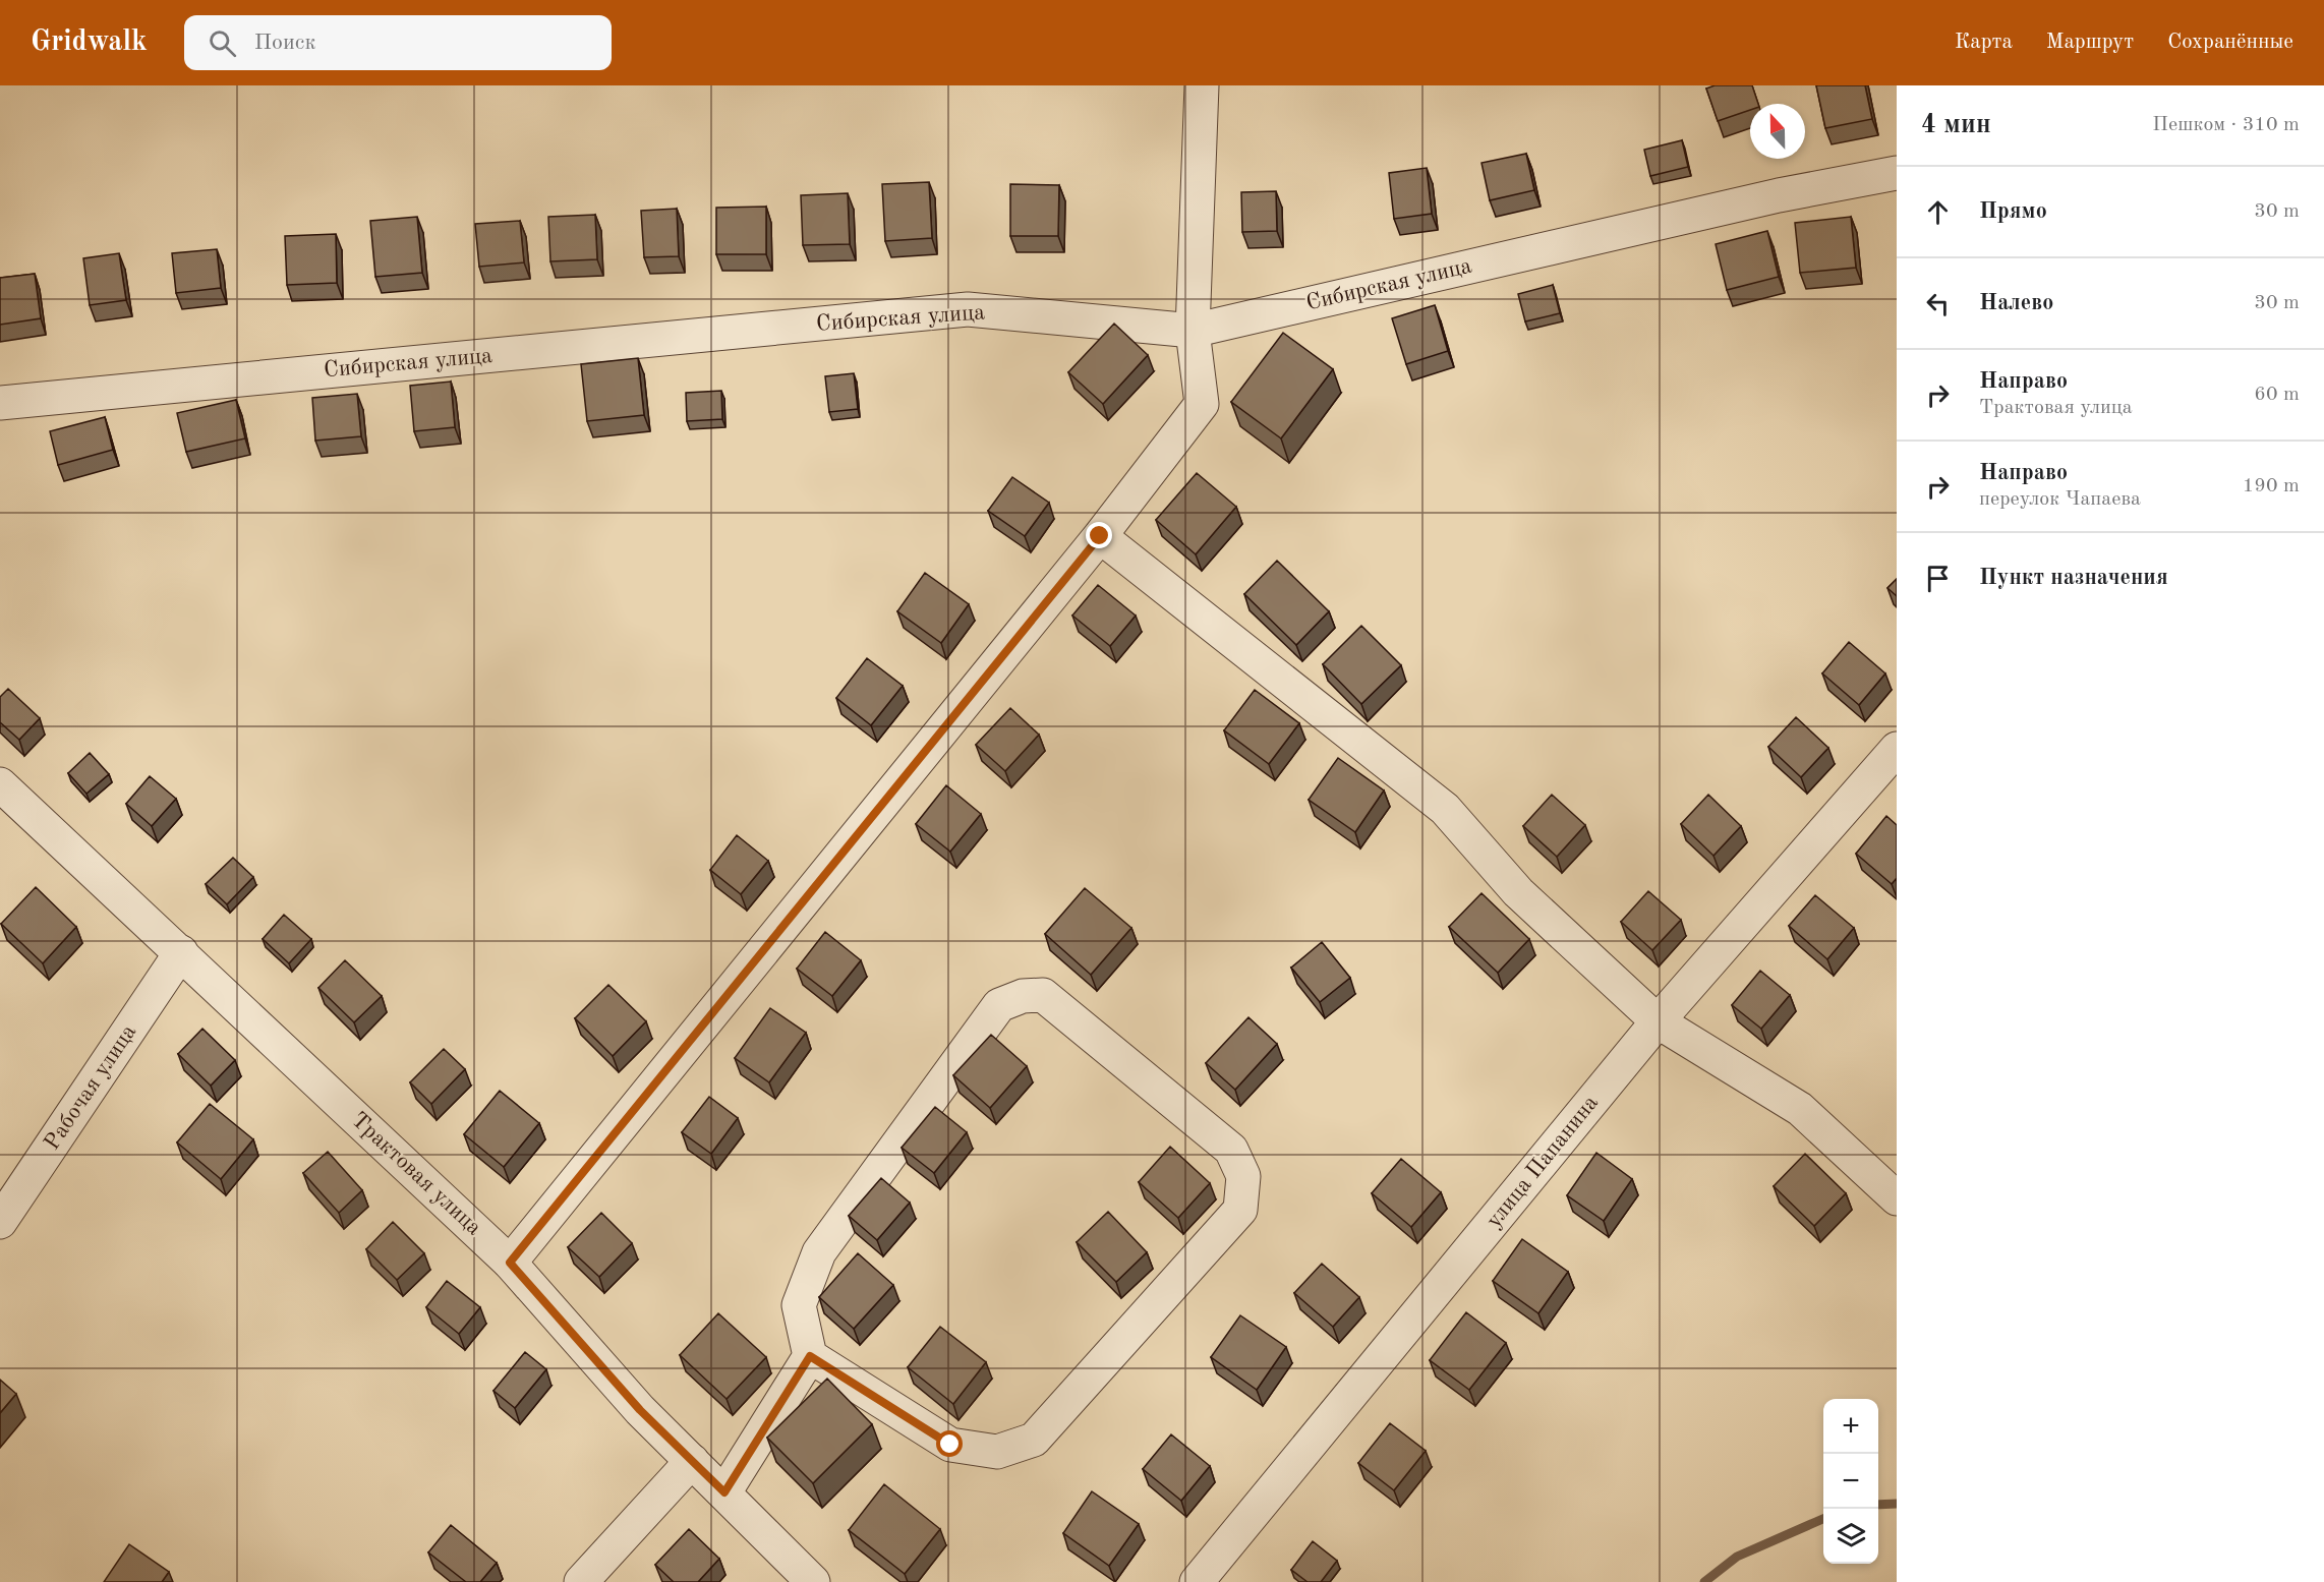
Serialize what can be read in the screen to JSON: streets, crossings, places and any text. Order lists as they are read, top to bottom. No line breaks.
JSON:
{"streets":{"street":["Сибирская улица","Рабочая улица","улица Папанина","Трактовая улица"]},"crossings":[["Рабочая улица","Трактовая улица"]],"north":"top","page":{"header":"Gridwalk","search":"Поиск","nav":["Карта","Маршрут","Сохранённые"],"heading":["4 мин","Пешком · 310 m"],"list":[["Прямо","30 m"],["Налево","30 m"],["Направо","Трактовая улица","60 m"],["Направо","переулок Чапаева","190 m"],"Пункт назначения"],"map_buttons":["+","−"]}}
